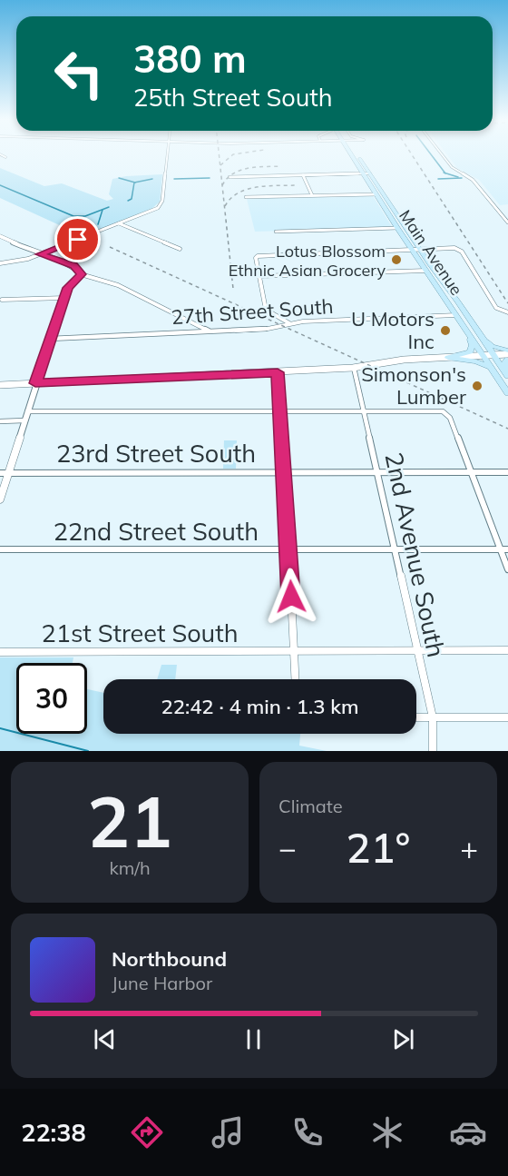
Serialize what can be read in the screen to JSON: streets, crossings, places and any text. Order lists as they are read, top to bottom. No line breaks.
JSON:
{"streets":{"main road":["Main Avenue"],"street":["27th Street South","23rd Street South","22nd Street South","2nd Avenue South","21st Street South"]},"crossings":[["Main Avenue","27th Street South"],["23rd Street South","2nd Avenue South"],["22nd Street South","2nd Avenue South"],["2nd Avenue South","21st Street South"]],"places":["Lotus Blossom Ethnic Asian Grocery","U Motors Inc","Simonson's Lumber"],"page":{"turn":["380 m","25th Street South"],"limit":"30","trip":"22:42 · 4 min · 1.3 km","tile":[["21","km/h"],"Climate"],"heat":["−","21°","+"],"song":["Northbound","June Harbor"],"tabs":"22:38"}}
